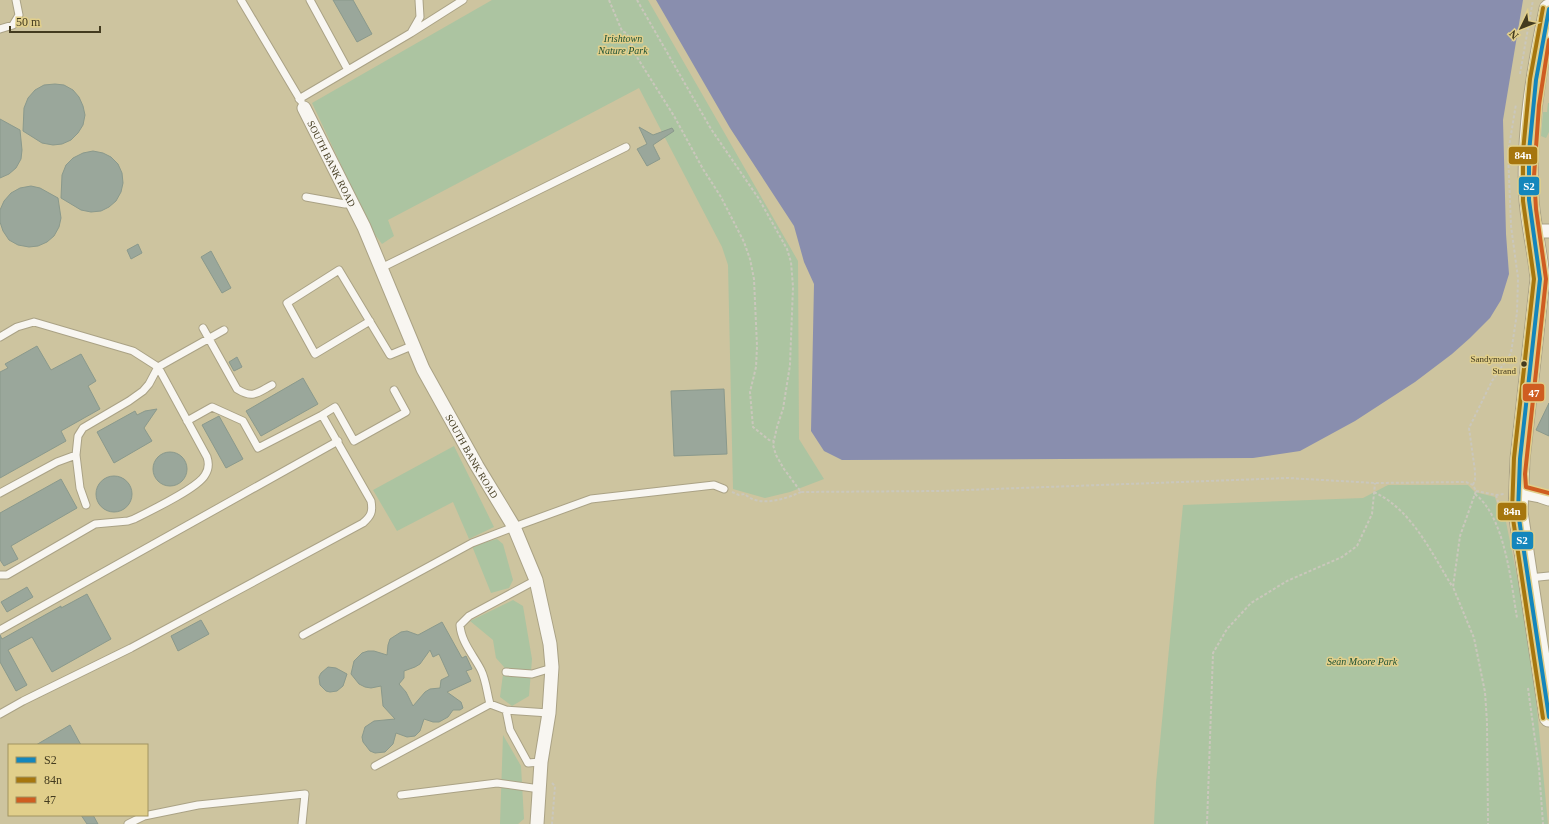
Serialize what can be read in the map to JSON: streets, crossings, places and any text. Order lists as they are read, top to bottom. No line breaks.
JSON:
{"streets":{"street":["SOUTH BANK ROAD"]},"parks":["Irishtown Nature Park","Seán Moore Park"],"places":["Sandymount Strand"],"lines":["transit line 84n","transit line S2","transit line 47"],"legend":["S2","84n","47"],"scale_bar":"50 m","north":"bottom left"}
